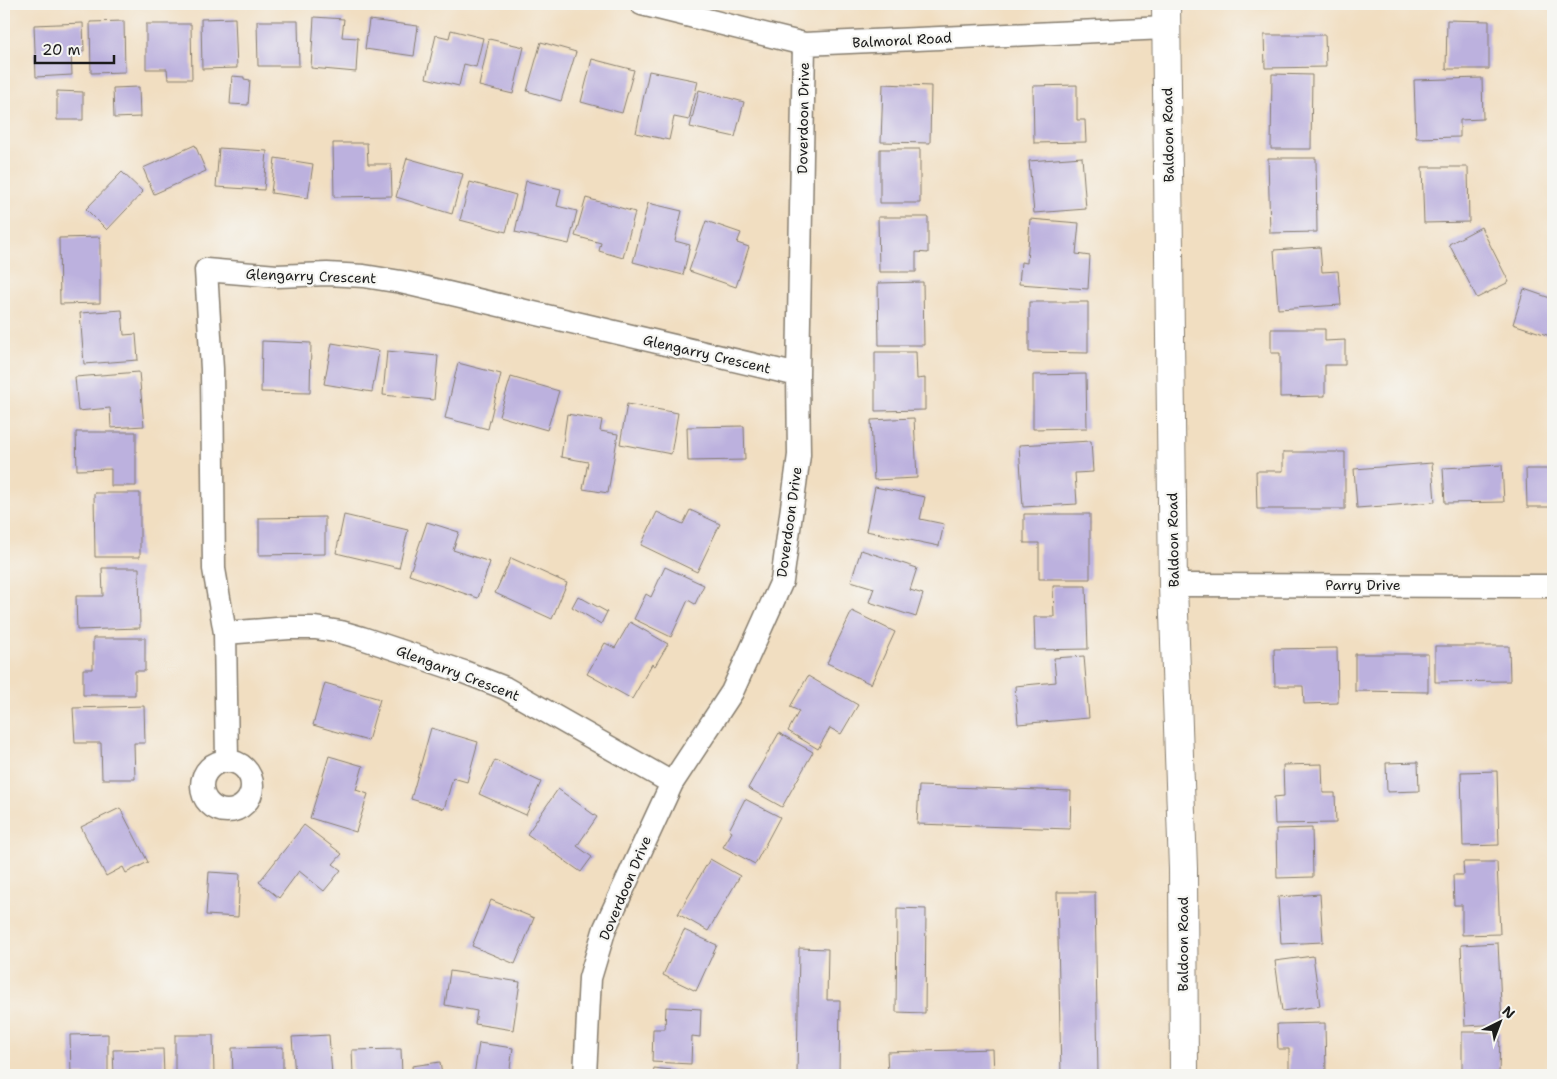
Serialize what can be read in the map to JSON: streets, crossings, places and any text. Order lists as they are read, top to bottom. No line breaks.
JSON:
{"streets":{"street":["Balmoral Road","Doverdoon Drive","Baldoon Road","Glengarry Crescent","Parry Drive"]},"crossings":[["Balmoral Road","Doverdoon Drive"],["Balmoral Road","Baldoon Road"],["Doverdoon Drive","Glengarry Crescent"],["Baldoon Road","Parry Drive"]],"scale_bar":"20 m","north":"top right"}
